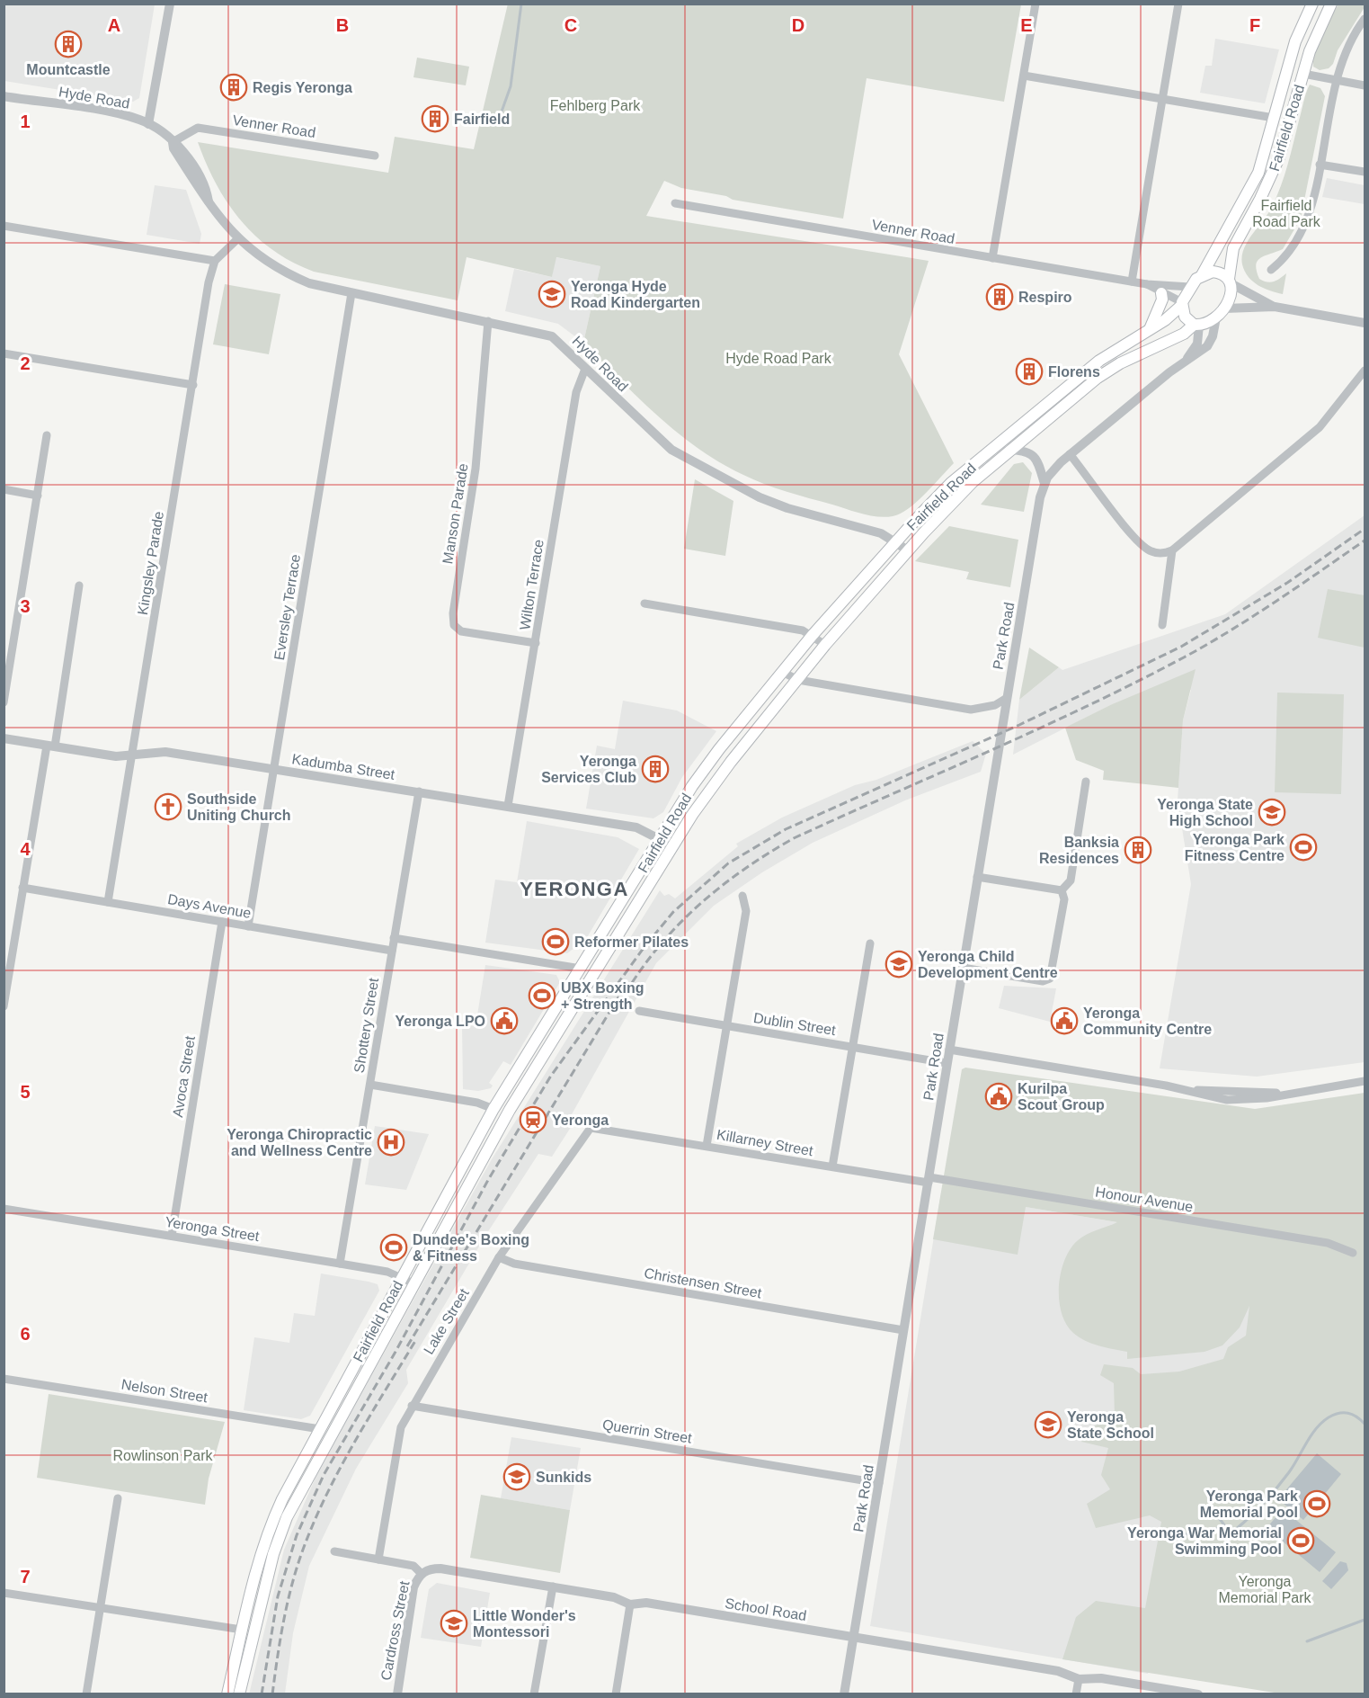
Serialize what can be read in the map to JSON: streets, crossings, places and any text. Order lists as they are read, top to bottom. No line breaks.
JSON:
{"streets":{"main road":["Fairfield Road"],"street":["Hyde Road","Venner Road","Manson Parade","Kingsley Parade","Wilton Terrace","Eversley Terrace","Park Road","Kadumba Street","Days Avenue","Dublin Street","Shottery Street","Avoca Street","Killarney Street","Honour Avenue","Yeronga Street","Christensen Street","Lake Street","Nelson Street","Querrin Street","School Road","Cardross Street"]},"crossings":[["Hyde Road","Venner Road"],["Hyde Road","Fairfield Road"],["Hyde Road","Manson Parade"],["Hyde Road","Wilton Terrace"],["Hyde Road","Eversley Terrace"],["Venner Road","Fairfield Road"],["Fairfield Road","Kadumba Street"],["Fairfield Road","Yeronga Street"],["Fairfield Road","Nelson Street"],["Manson Parade","Wilton Terrace"],["Kingsley Parade","Kadumba Street"],["Kingsley Parade","Days Avenue"],["Wilton Terrace","Kadumba Street"],["Eversley Terrace","Kadumba Street"],["Eversley Terrace","Days Avenue"],["Park Road","Dublin Street"],["Park Road","Killarney Street"],["Park Road","Honour Avenue"],["Park Road","Christensen Street"],["Park Road","Querrin Street"],["Park Road","School Road"],["Kadumba Street","Shottery Street"],["Days Avenue","Shottery Street"],["Days Avenue","Avoca Street"],["Shottery Street","Yeronga Street"],["Avoca Street","Yeronga Street"],["Killarney Street","Honour Avenue"],["Killarney Street","Lake Street"],["Christensen Street","Lake Street"],["Lake Street","Querrin Street"],["School Road","Cardross Street"]],"districts":["YERONGA"],"parks":["Fehlberg Park","Fairfield Road Park","Hyde Road Park","Rowlinson Park","Yeronga Memorial Park"],"places":{"building":["Mountcastle","Regis Yeronga","Fairfield","Respiro","Florens","Yeronga Services Club","Banksia Residences"],"school or university":["Yeronga Hyde Road Kindergarten","Yeronga State High School","Yeronga Child Development Centre","Yeronga State School","Sunkids","Little Wonder's Montessori"],"church":["Southside Uniting Church"],"sports":["Yeronga Park Fitness Centre","Reformer Pilates","UBX Boxing + Strength","Dundee's Boxing & Fitness","Yeronga Park Memorial Pool","Yeronga War Memorial Swimming Pool"],"public building":["Yeronga LPO","Yeronga Community Centre","Kurilpa Scout Group"],"station":["Yeronga"],"hospital":["Yeronga Chiropractic and Wellness Centre"]},"grid":{"columns":["A","B","C","D","E","F"],"rows":["1","2","3","4","5","6","7"]}}
